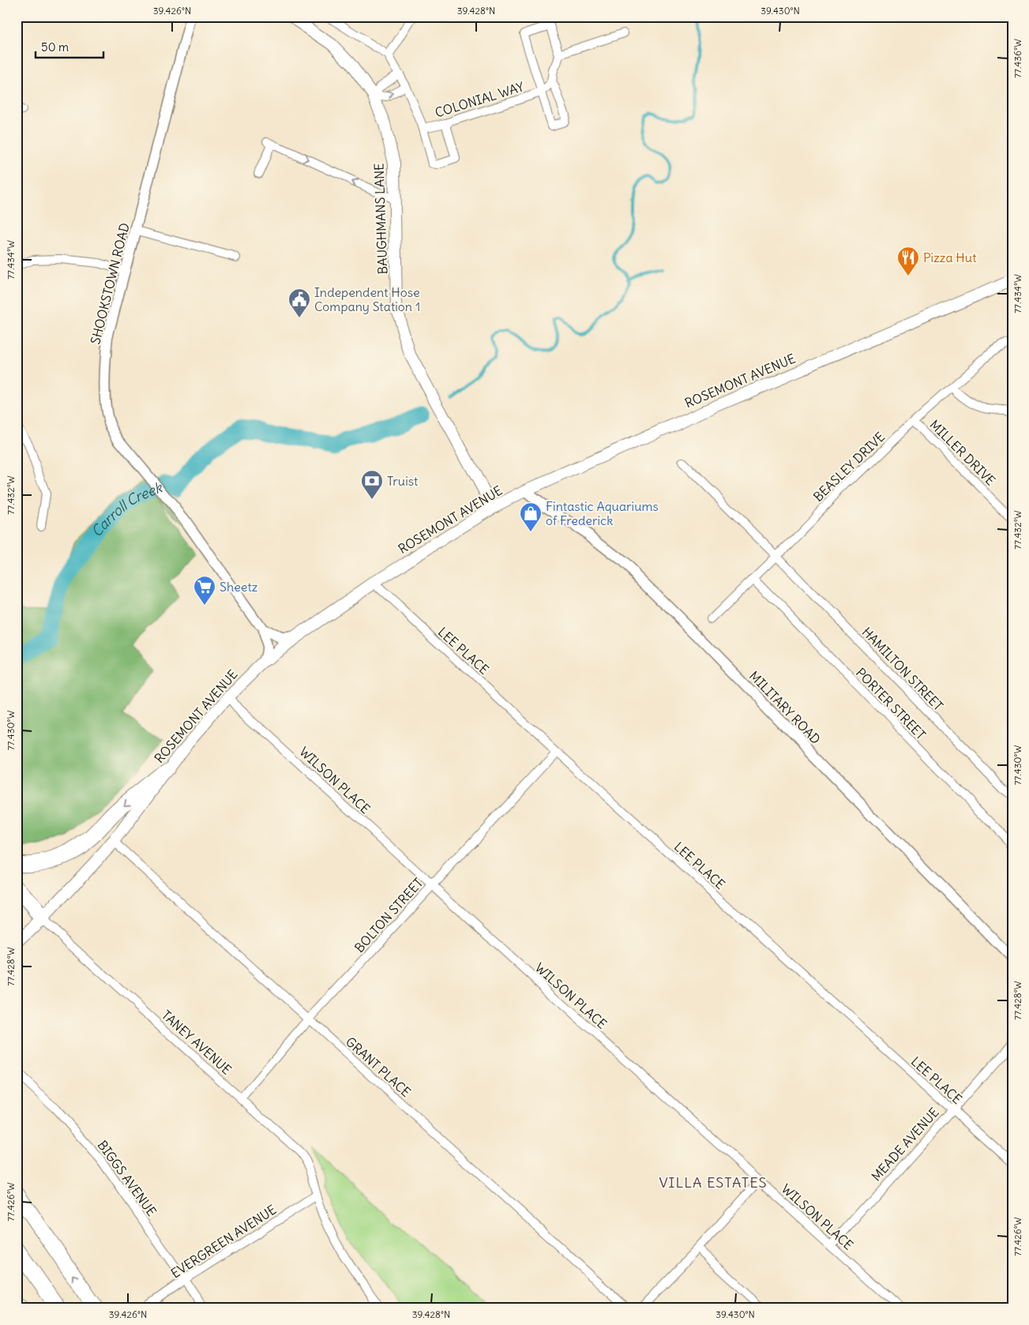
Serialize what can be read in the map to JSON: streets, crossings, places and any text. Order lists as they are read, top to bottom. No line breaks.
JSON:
{"streets":{"main road":["BAUGHMANS LANE","ROSEMONT AVENUE"],"street":["COLONIAL WAY","SHOOKSTOWN ROAD","MILLER DRIVE","BEASLEY DRIVE","LEE PLACE","HAMILTON STREET","PORTER STREET","MILITARY ROAD","WILSON PLACE","BOLTON STREET","TANEY AVENUE","GRANT PLACE","MEADE AVENUE","BIGGS AVENUE","EVERGREEN AVENUE"]},"crossings":[["BAUGHMANS LANE","ROSEMONT AVENUE"],["SHOOKSTOWN ROAD","ROSEMONT AVENUE"],["ROSEMONT AVENUE","LEE PLACE"],["ROSEMONT AVENUE","MILITARY ROAD"],["ROSEMONT AVENUE","WILSON PLACE"],["ROSEMONT AVENUE","TANEY AVENUE"],["ROSEMONT AVENUE","GRANT PLACE"],["MILLER DRIVE","BEASLEY DRIVE"],["BEASLEY DRIVE","HAMILTON STREET"],["BEASLEY DRIVE","PORTER STREET"],["LEE PLACE","BOLTON STREET"],["LEE PLACE","MEADE AVENUE"],["WILSON PLACE","BOLTON STREET"],["WILSON PLACE","MEADE AVENUE"],["BOLTON STREET","TANEY AVENUE"],["BOLTON STREET","GRANT PLACE"],["TANEY AVENUE","EVERGREEN AVENUE"],["BIGGS AVENUE","EVERGREEN AVENUE"]],"districts":["VILLA ESTATES"],"water":["Carroll Creek"],"places":{"restaurant":["Pizza Hut"],"public building":["Independent Hose Company Station 1"],"bank":["Truist"],"shop":["Fintastic Aquariums of Frederick"],"supermarket":["Sheetz"]},"scale_bar":"50 m","coordinates":["39.426°N","39.428°N","39.430°N","77.436°W","77.434°W","77.432°W","77.430°W","77.428°W","77.426°W"]}
